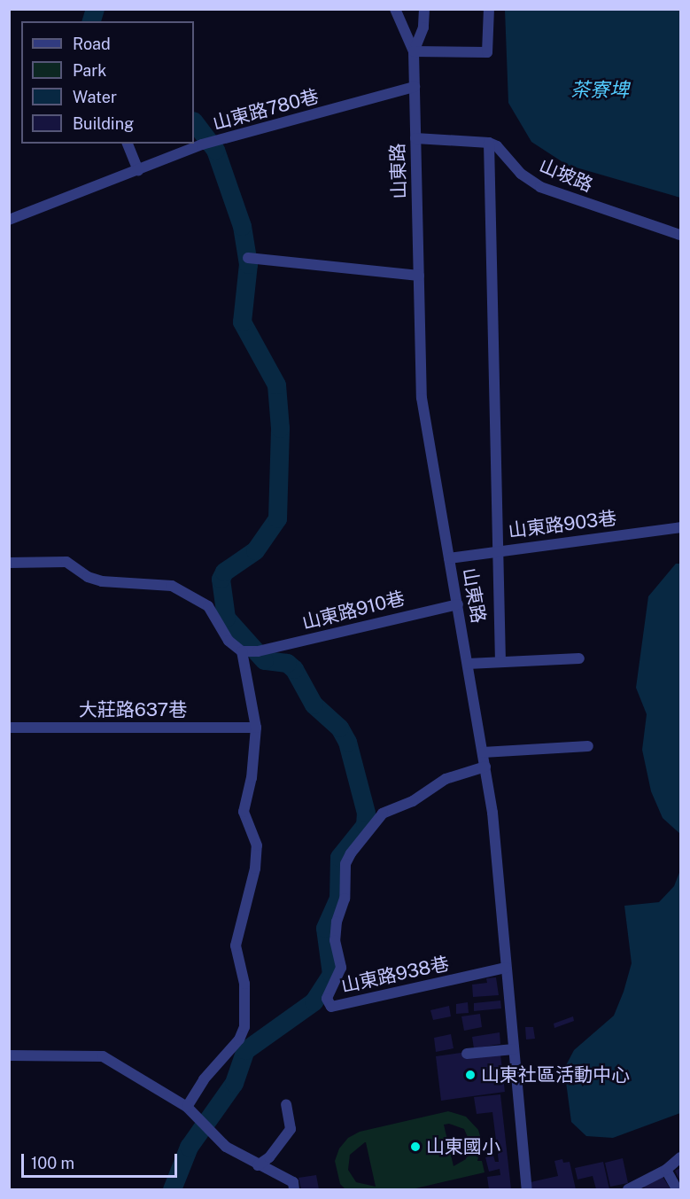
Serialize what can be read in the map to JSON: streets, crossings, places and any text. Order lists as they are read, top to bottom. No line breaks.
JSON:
{"streets":{"street":["山東路780巷","山東路","山坡路","山東路903巷","山東路910巷","大莊路637巷","山東路938巷"]},"crossings":[["山東路780巷","山東路"],["山東路","山東路903巷"],["山東路","山東路910巷"],["山東路","山東路938巷"]],"water":["茶寮埤"],"places":["山東社區活動中心","山東國小"],"legend":["Road","Park","Water","Building"],"scale_bar":"100 m"}
